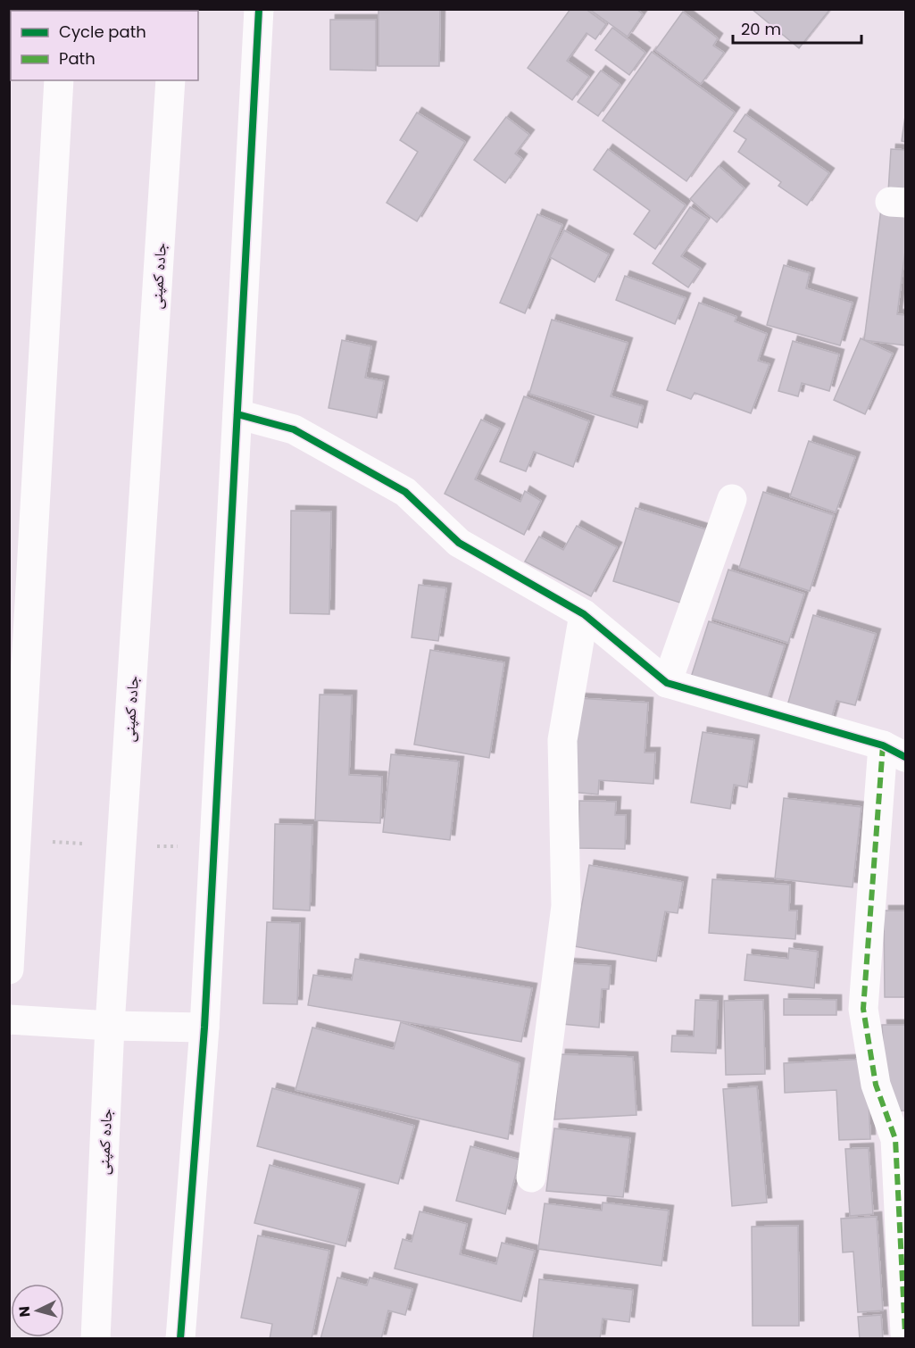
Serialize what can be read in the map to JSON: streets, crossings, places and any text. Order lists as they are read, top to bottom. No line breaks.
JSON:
{"streets":{"main road":["جاده کمپنی"]},"legend":["Cycle path","Path"],"scale_bar":"20 m","north":"left"}
